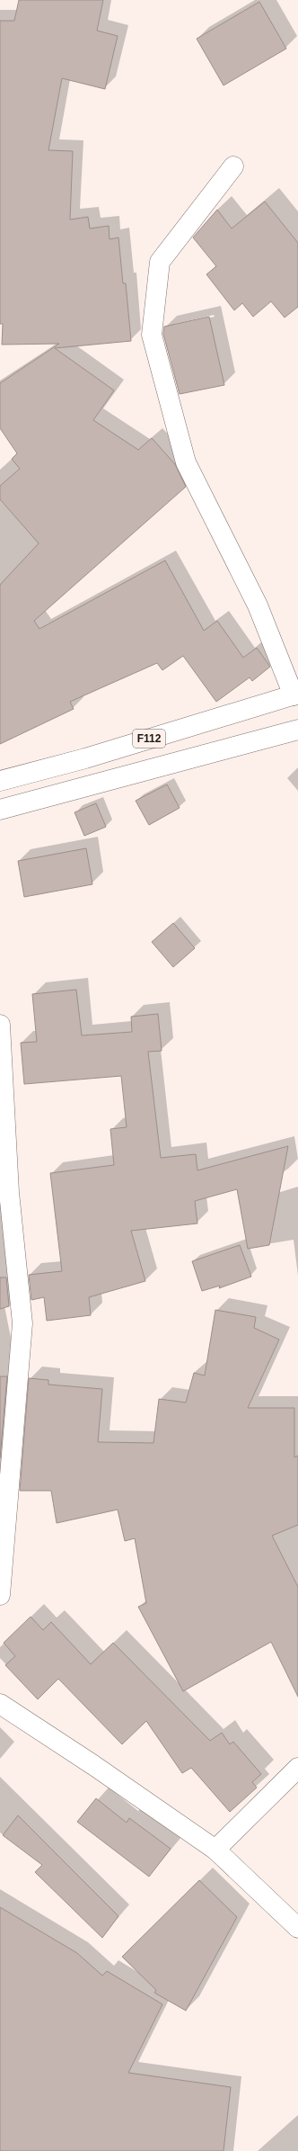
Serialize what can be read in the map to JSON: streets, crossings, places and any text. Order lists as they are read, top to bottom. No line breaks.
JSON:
{"streets":{"street":["F112"]}}
